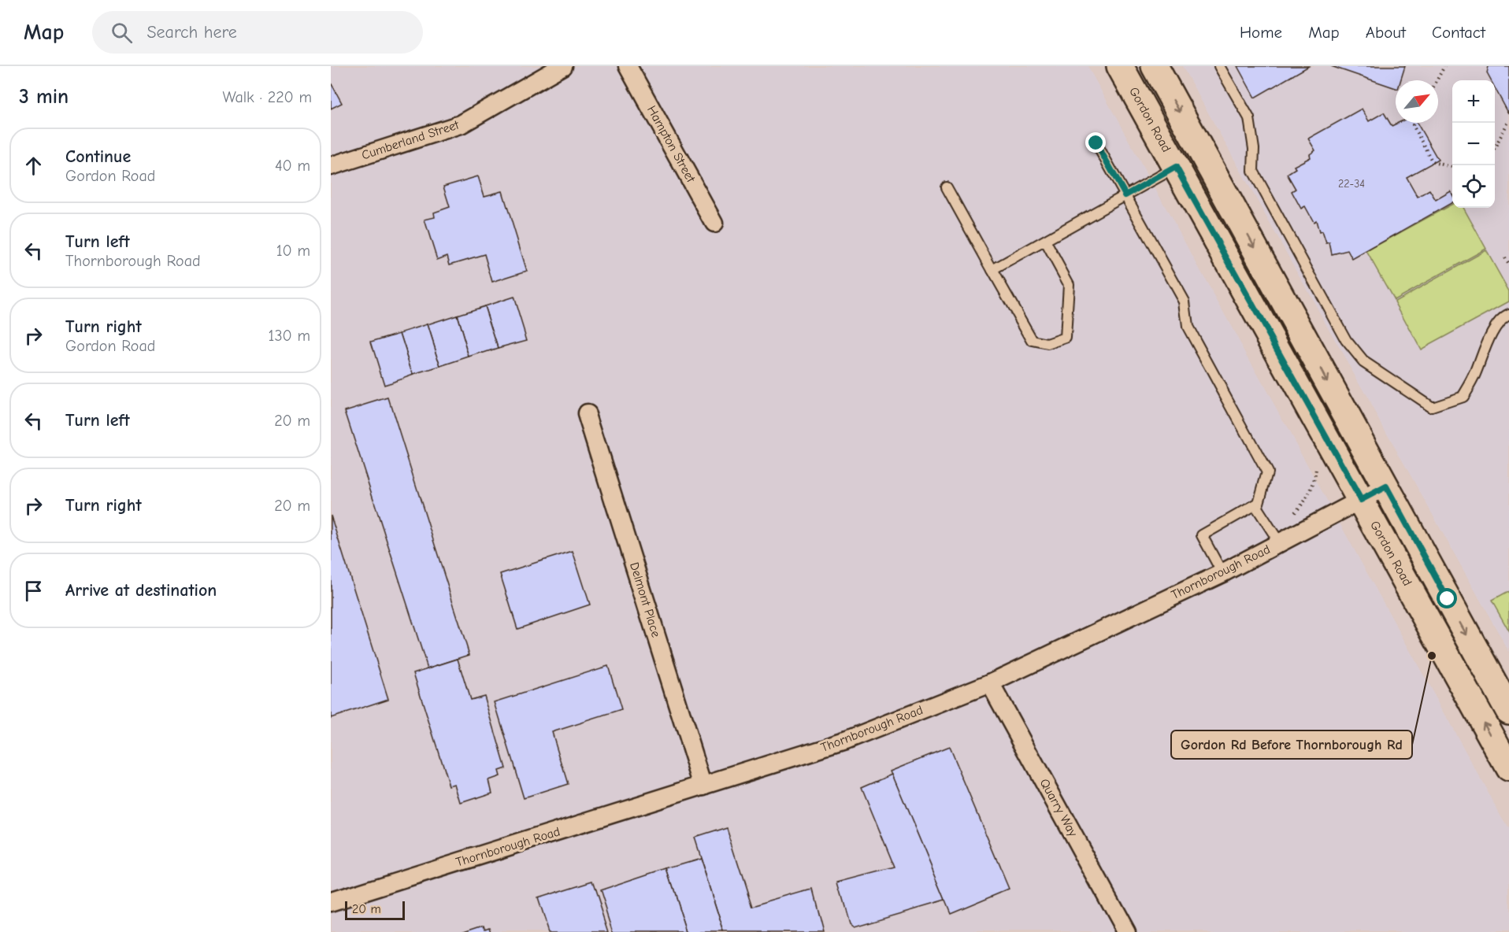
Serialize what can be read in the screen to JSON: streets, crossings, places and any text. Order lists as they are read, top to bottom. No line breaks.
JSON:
{"streets":{"main road":["Gordon Road"],"street":["Cumberland Street","Hampton Street","Thornborough Road","Delmont Place","Quarry Way"]},"crossings":[["Gordon Road","Thornborough Road"],["Thornborough Road","Delmont Place"],["Thornborough Road","Quarry Way"]],"places":["Gordon Rd Before Thornborough Rd"],"house_numbers":["22-34"],"scale_bar":"20 m","north":"top right","page":{"header":"Map","search":"Search here","nav":["Home","Map","About","Contact"],"heading":["3 min","Walk · 220 m"],"map_buttons":["+","−"],"list":[["Continue","Gordon Road","40 m"],["Turn left","Thornborough Road","10 m"],["Turn right","Gordon Road","130 m"],["Turn left","20 m"],["Turn right","20 m"],"Arrive at destination"],"scale":"20 m"}}
